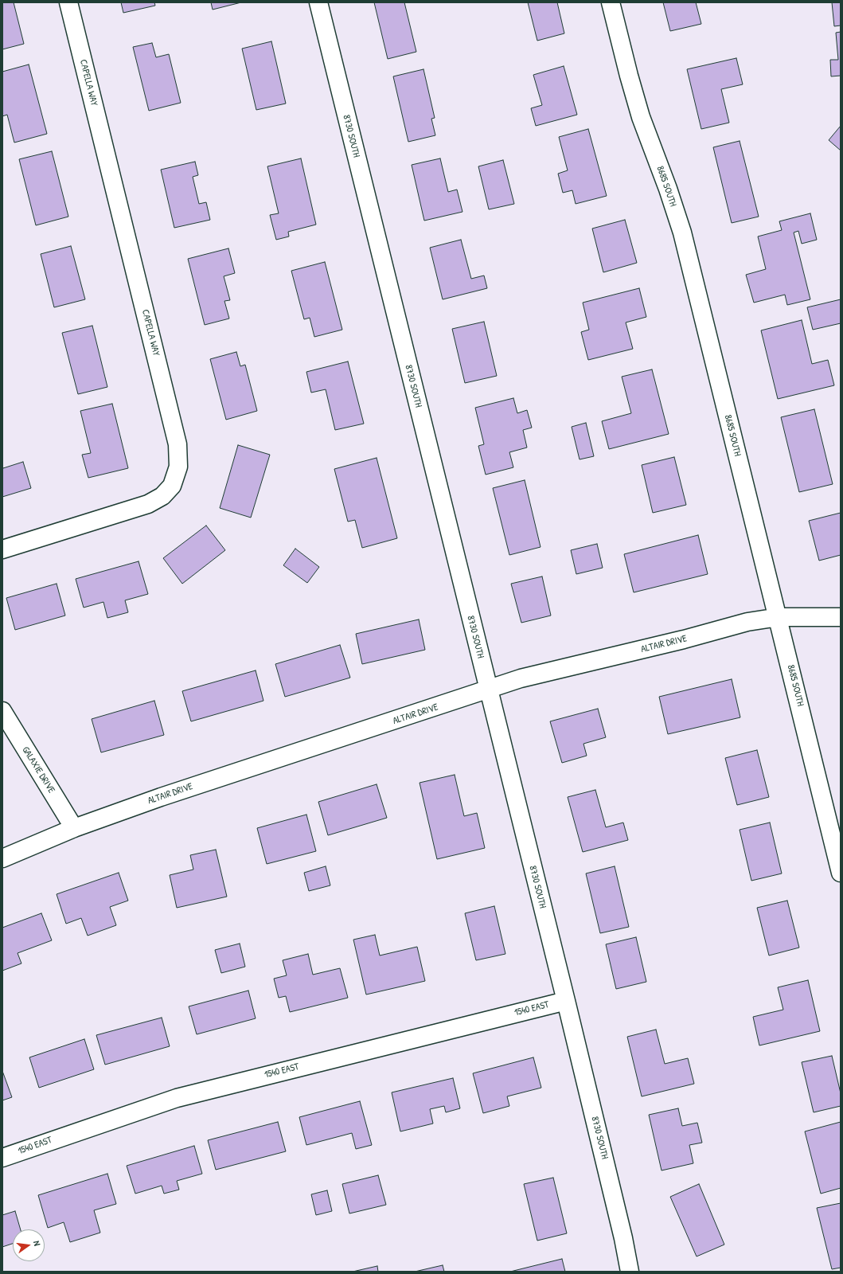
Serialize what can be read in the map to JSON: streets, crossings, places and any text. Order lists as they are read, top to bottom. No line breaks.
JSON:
{"streets":{"street":["CAPELLA WAY","8730 SOUTH","8685 SOUTH","ALTAIR DRIVE","GALAXIE DRIVE","1540 EAST"]},"crossings":[["8730 SOUTH","ALTAIR DRIVE"],["8730 SOUTH","1540 EAST"],["8685 SOUTH","ALTAIR DRIVE"],["ALTAIR DRIVE","GALAXIE DRIVE"]],"north":"right"}
